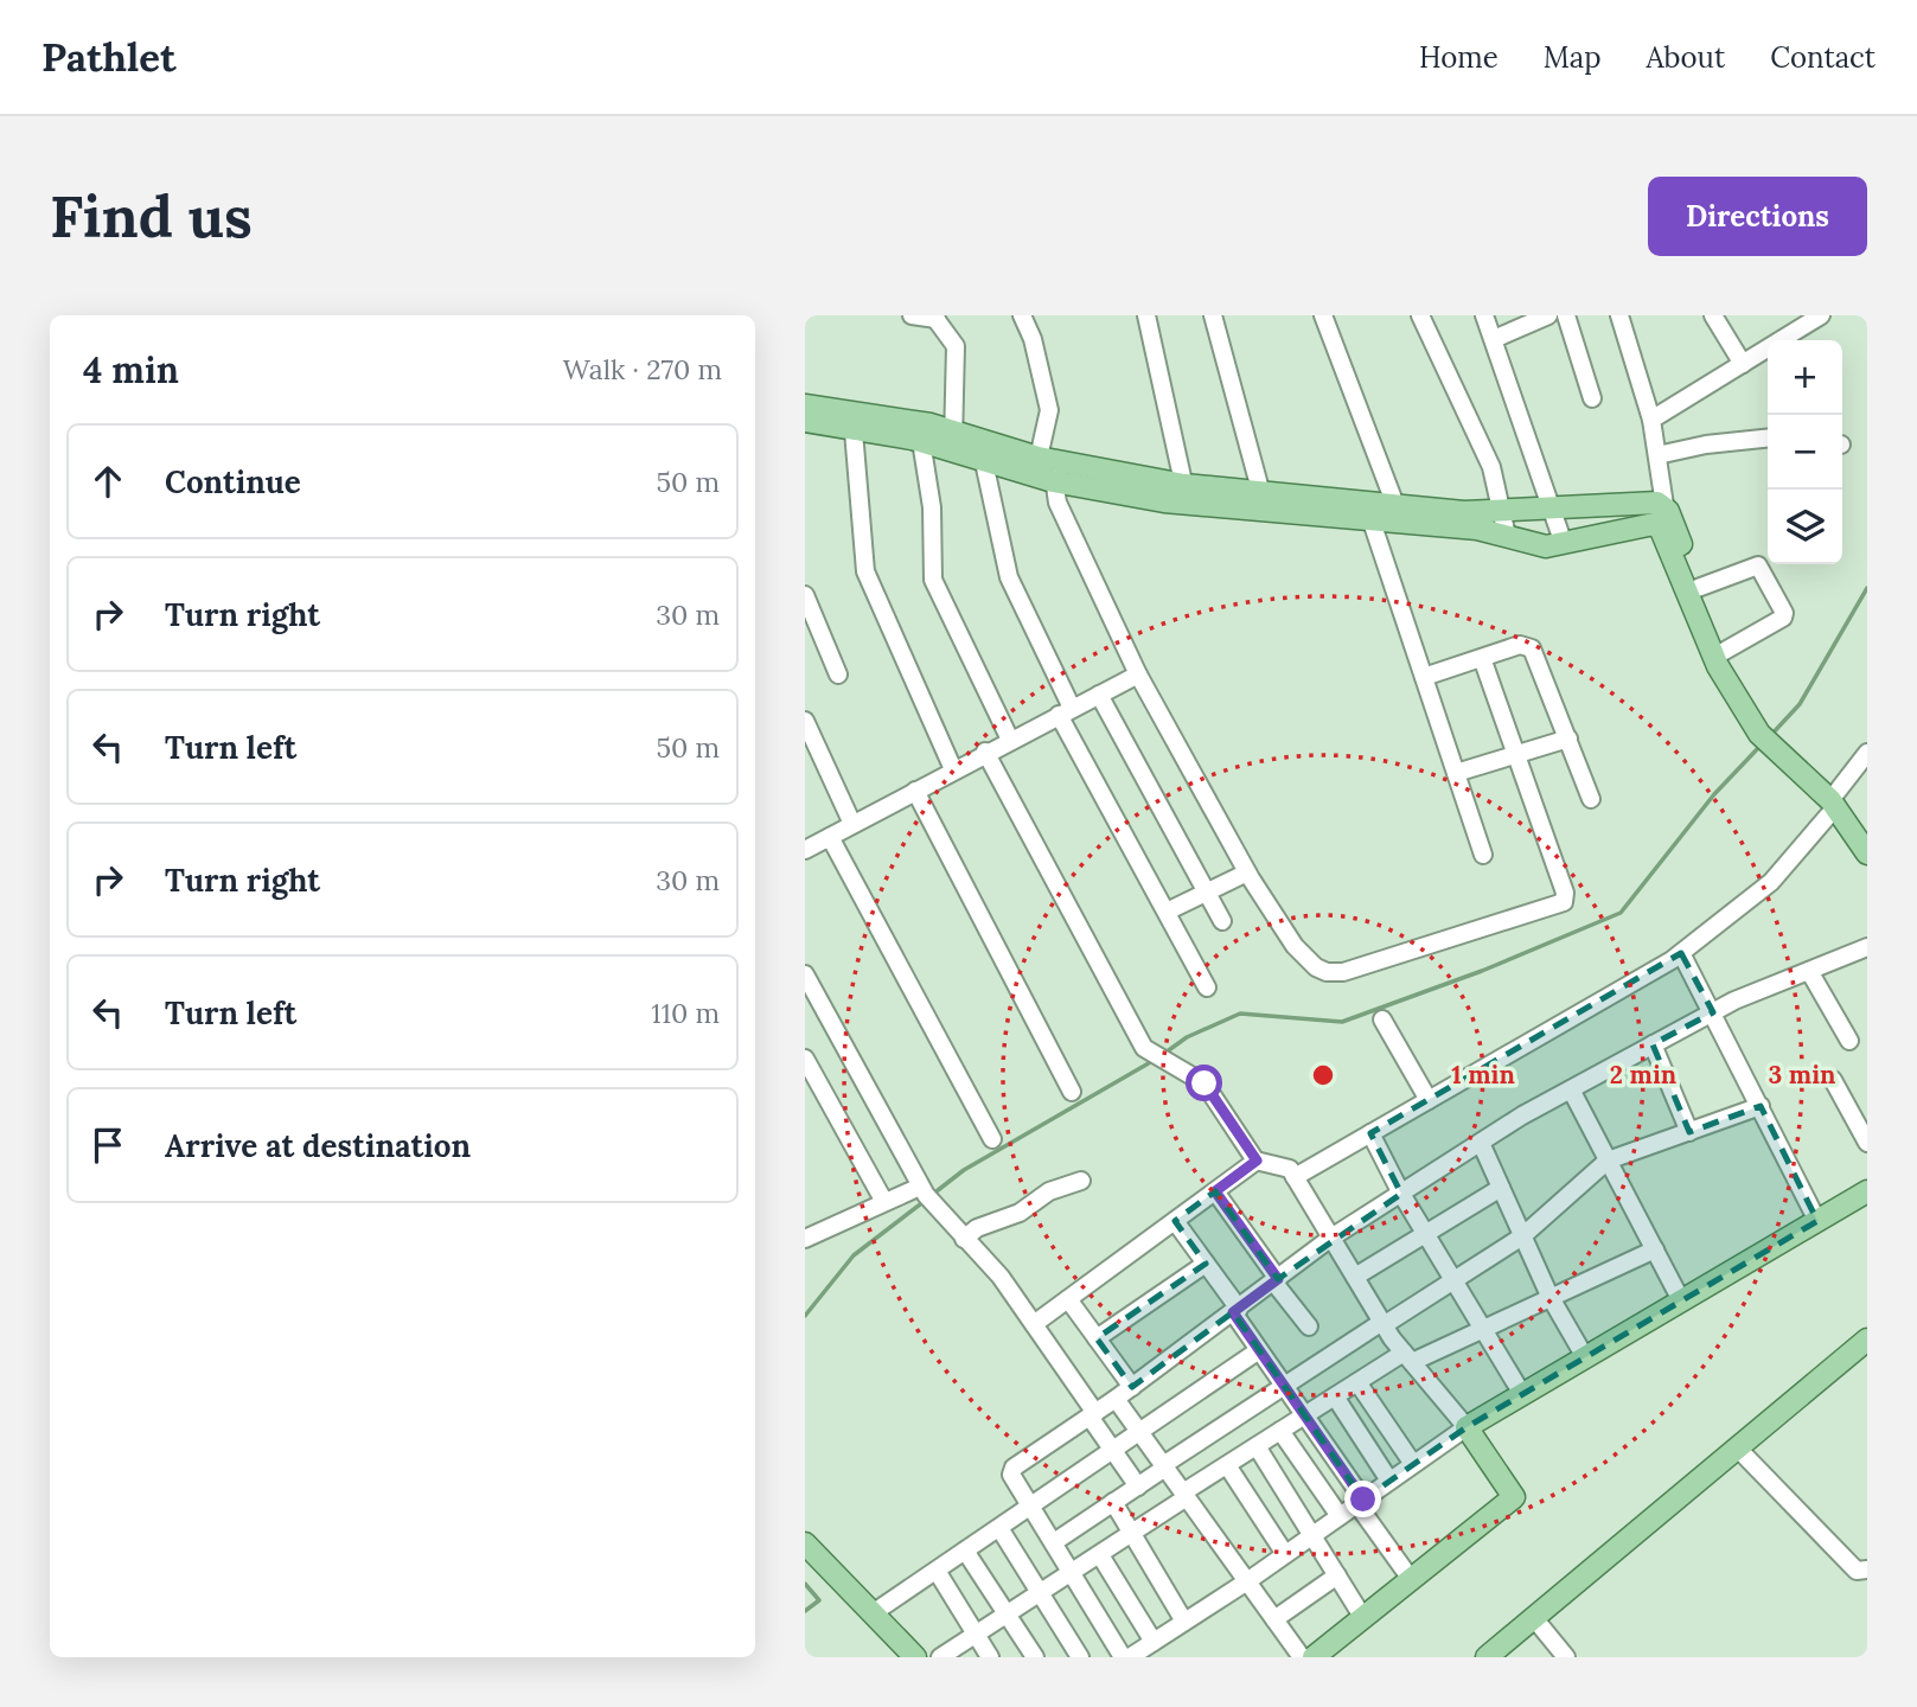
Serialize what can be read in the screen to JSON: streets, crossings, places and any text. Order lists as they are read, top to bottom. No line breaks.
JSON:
{"page":{"header":"Pathlet","nav":["Home","Map","About","Contact"],"buttons":"Directions","title":"Find us","heading":["4 min","Walk · 270 m"],"map_buttons":["+","−"],"list":[["Continue","50 m"],["Turn right","30 m"],["Turn left","50 m"],["Turn right","30 m"],["Turn left","110 m"],"Arrive at destination"]},"rings":["1 min","2 min","3 min"]}
